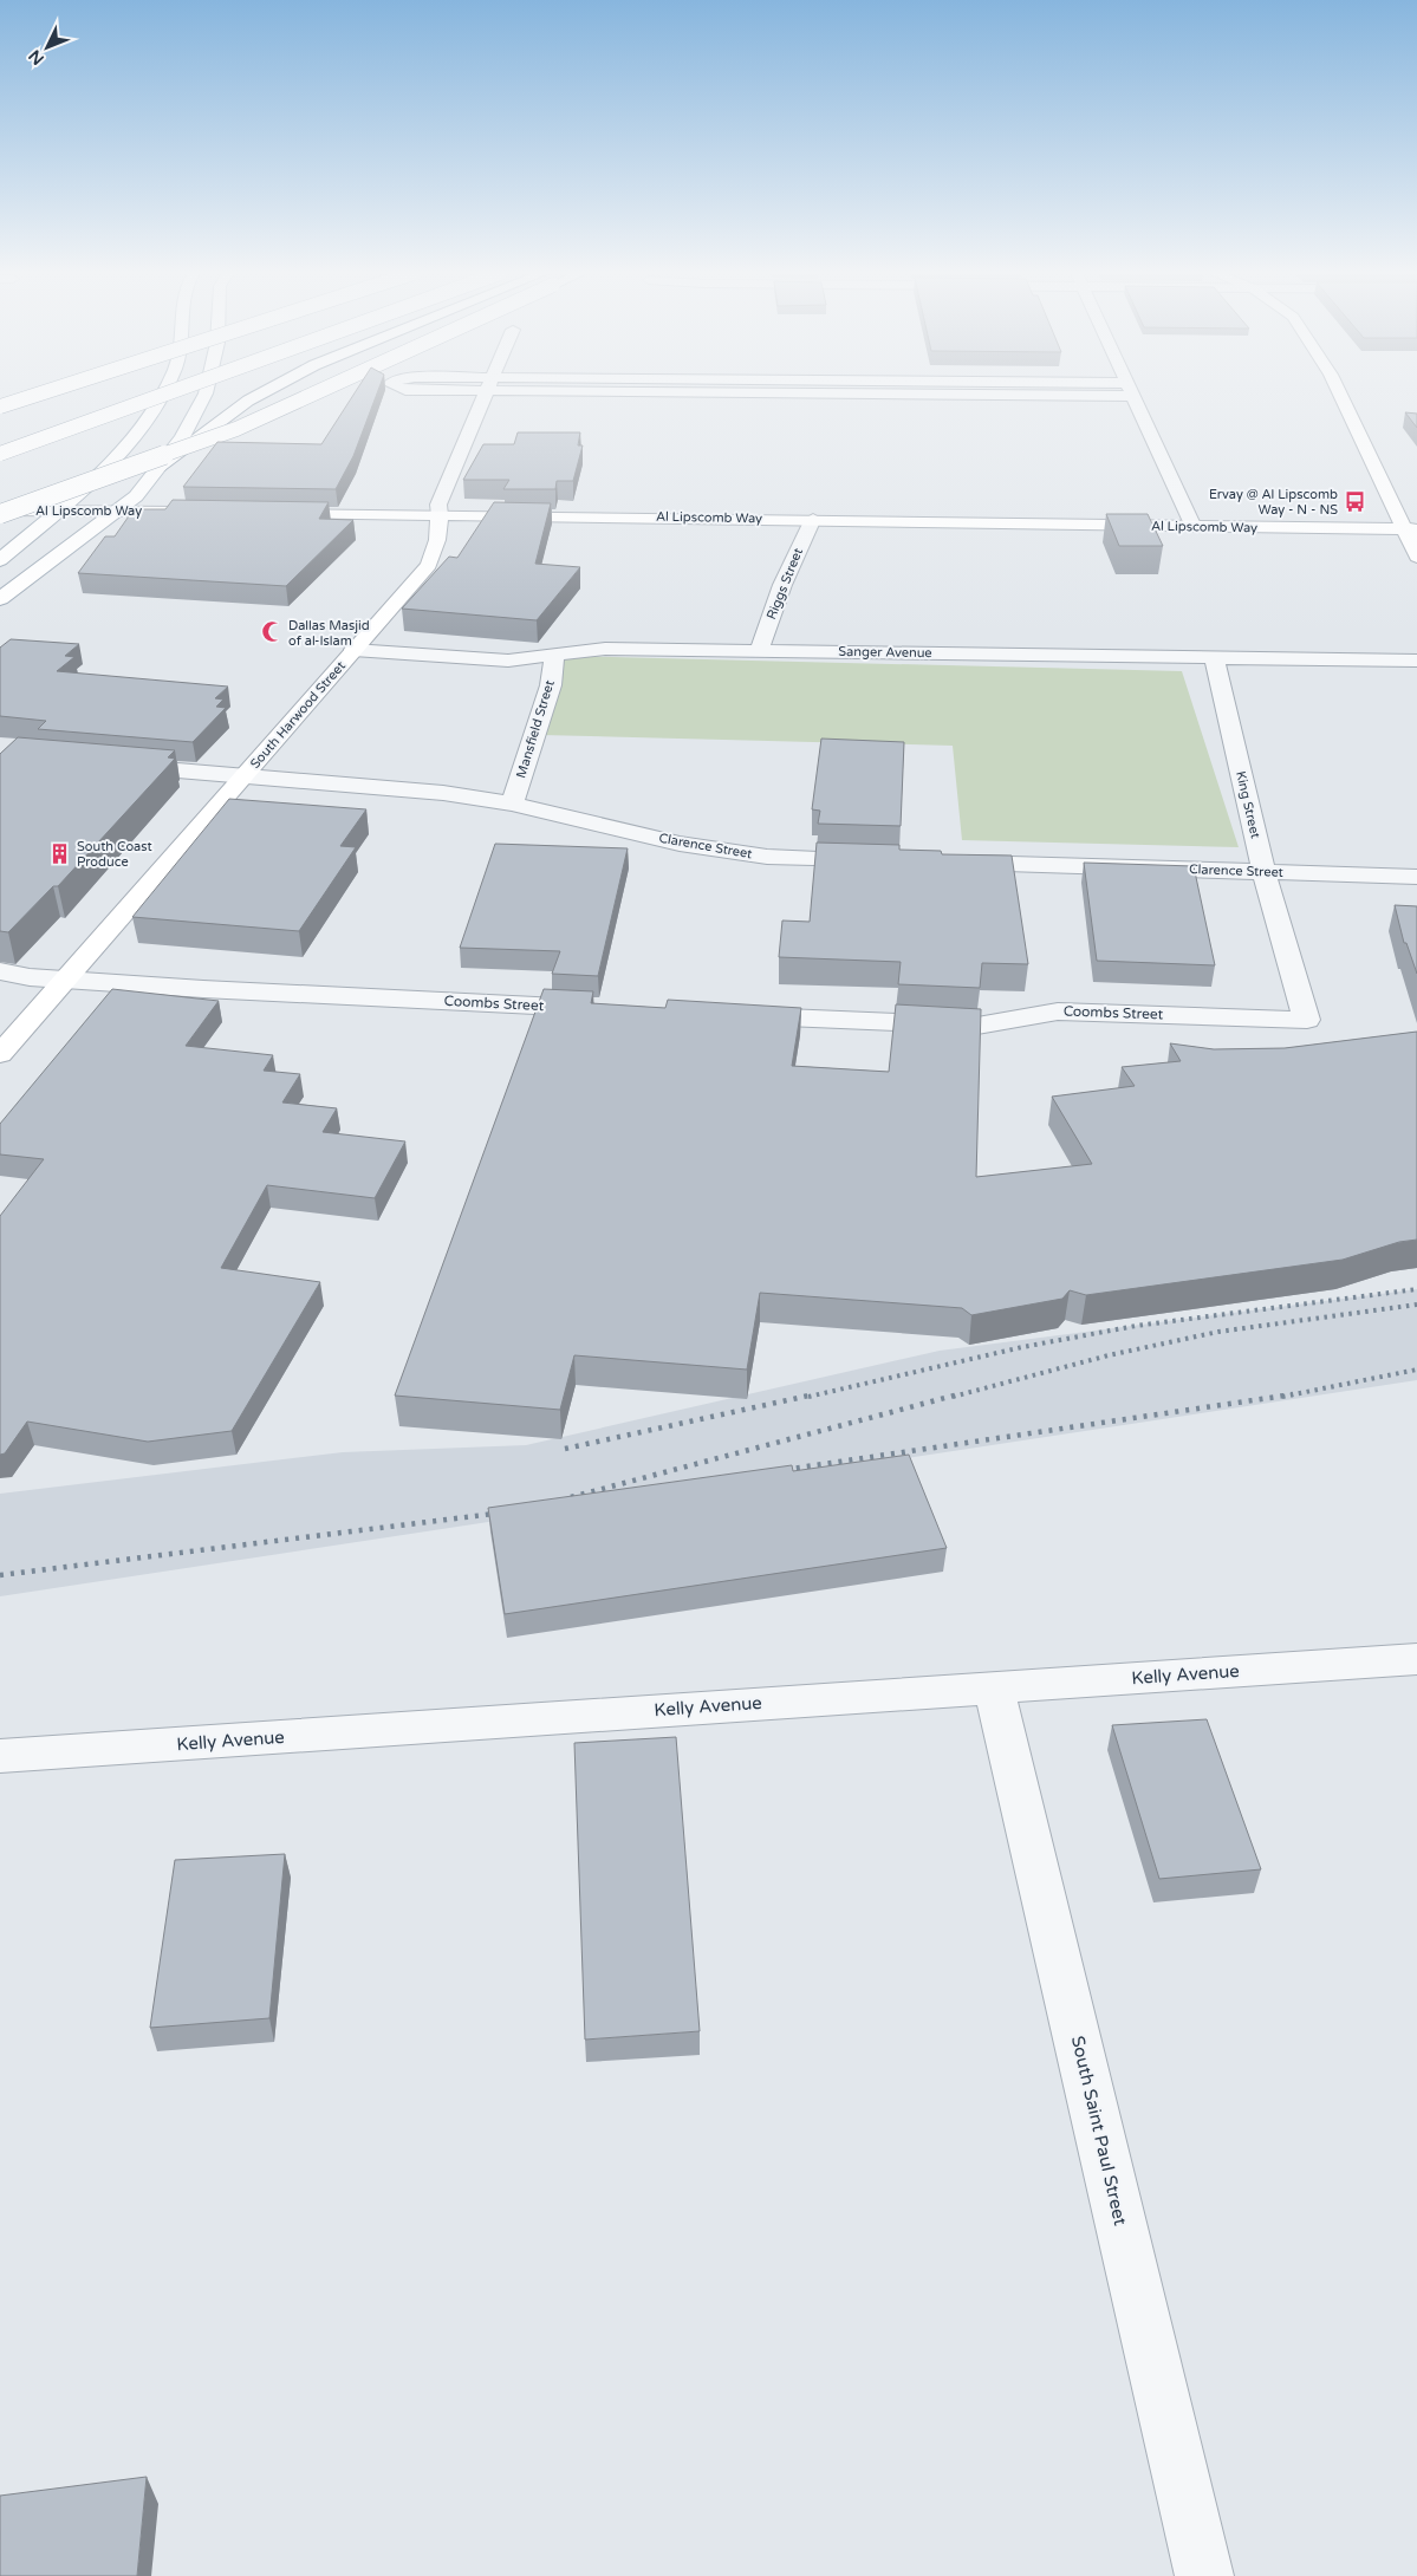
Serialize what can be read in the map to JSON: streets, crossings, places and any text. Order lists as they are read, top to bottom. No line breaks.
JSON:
{"streets":{"main road":["Al Lipscomb Way","South Harwood Street"],"street":["Riggs Street","Sanger Avenue","Mansfield Street","King Street","Clarence Street","Coombs Street","Kelly Avenue","South Saint Paul Street"]},"crossings":[["Al Lipscomb Way","Riggs Street"],["Al Lipscomb Way","South Harwood Street"],["Riggs Street","Sanger Avenue"],["Sanger Avenue","South Harwood Street"],["Sanger Avenue","Mansfield Street"],["Sanger Avenue","King Street"],["South Harwood Street","Clarence Street"],["South Harwood Street","Coombs Street"],["Mansfield Street","Clarence Street"],["King Street","Clarence Street"],["King Street","Coombs Street"],["Kelly Avenue","South Saint Paul Street"]],"places":{"bus stop":["Ervay @ Al Lipscomb Way - N - NS"],"mosque":["Dallas Masjid of al-Islam"],"building":["South Coast Produce"]},"north":"bottom left"}
